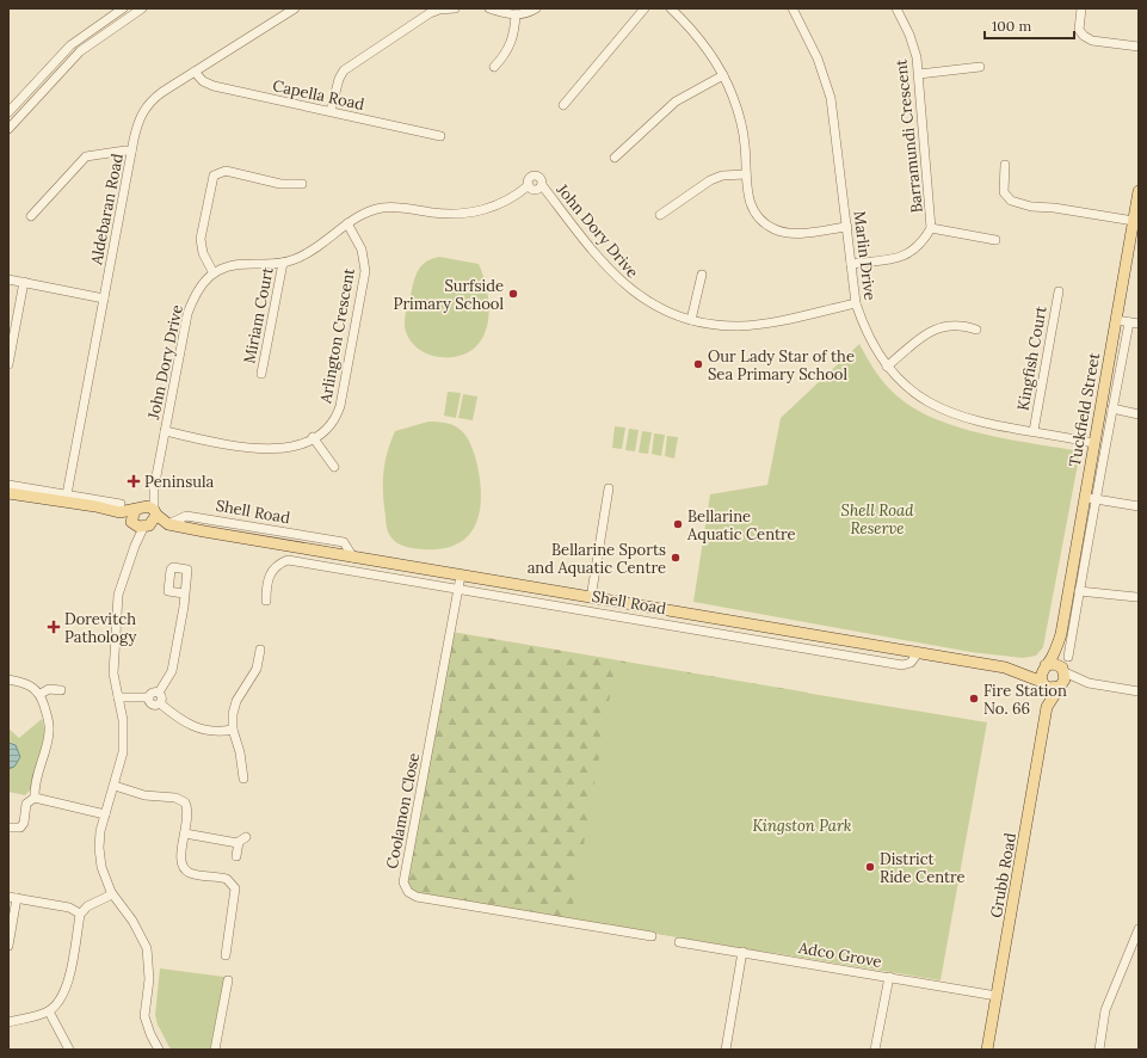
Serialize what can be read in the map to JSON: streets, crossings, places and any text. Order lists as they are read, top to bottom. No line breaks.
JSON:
{"streets":{"main road":["Tuckfield Street","Shell Road","Grubb Road"],"street":["Capella Road","Barramundi Crescent","Aldebaran Road","John Dory Drive","Marlin Drive","Miriam Court","Arlington Crescent","Kingfish Court","Coolamon Close","Adco Grove"]},"crossings":[["Capella Road","Aldebaran Road"],["Barramundi Crescent","Marlin Drive"],["John Dory Drive","Marlin Drive"],["John Dory Drive","Miriam Court"],["John Dory Drive","Arlington Crescent"],["John Dory Drive","Shell Road"],["Marlin Drive","Kingfish Court"],["Marlin Drive","Tuckfield Street"],["Tuckfield Street","Shell Road"],["Tuckfield Street","Grubb Road"],["Shell Road","Coolamon Close"],["Shell Road","Grubb Road"],["Grubb Road","Adco Grove"]],"parks":["Shell Road Reserve","Kingston Park"],"places":{"other":["Surfside Primary School","Our Lady Star of the Sea Primary School","Bellarine Aquatic Centre","Bellarine Sports and Aquatic Centre","Fire Station No. 66","District Ride Centre"],"health":["Peninsula","Dorevitch Pathology"]},"scale_bar":"100 m"}
